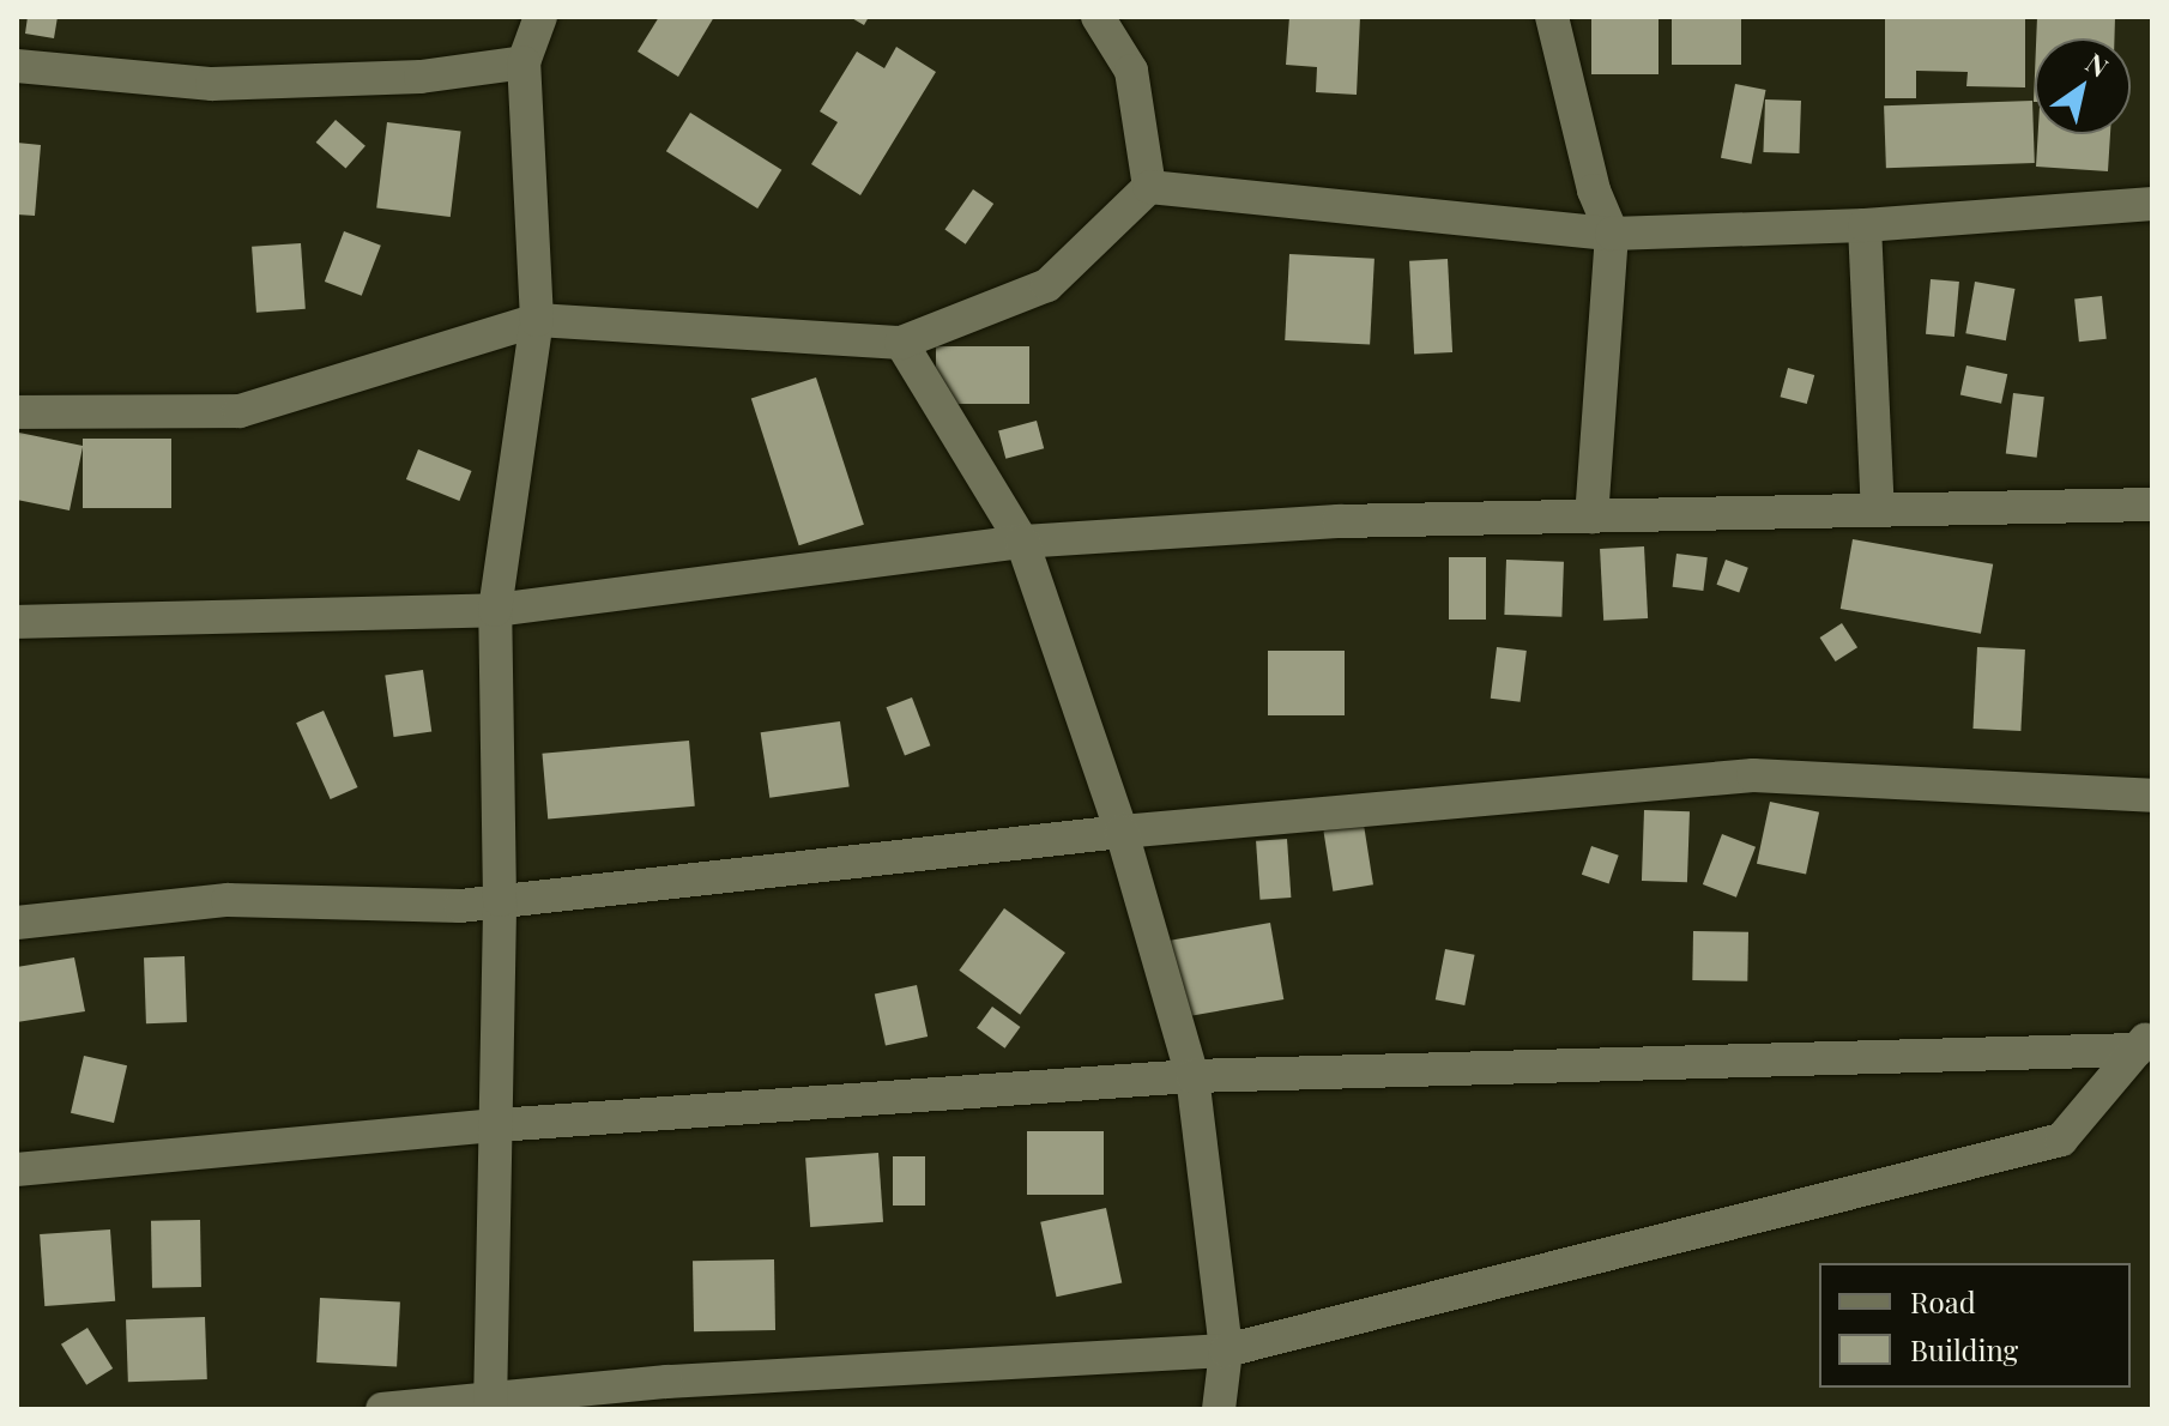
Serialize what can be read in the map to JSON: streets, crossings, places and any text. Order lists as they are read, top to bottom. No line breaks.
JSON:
{"legend":["Road","Building"],"north":"top right"}
